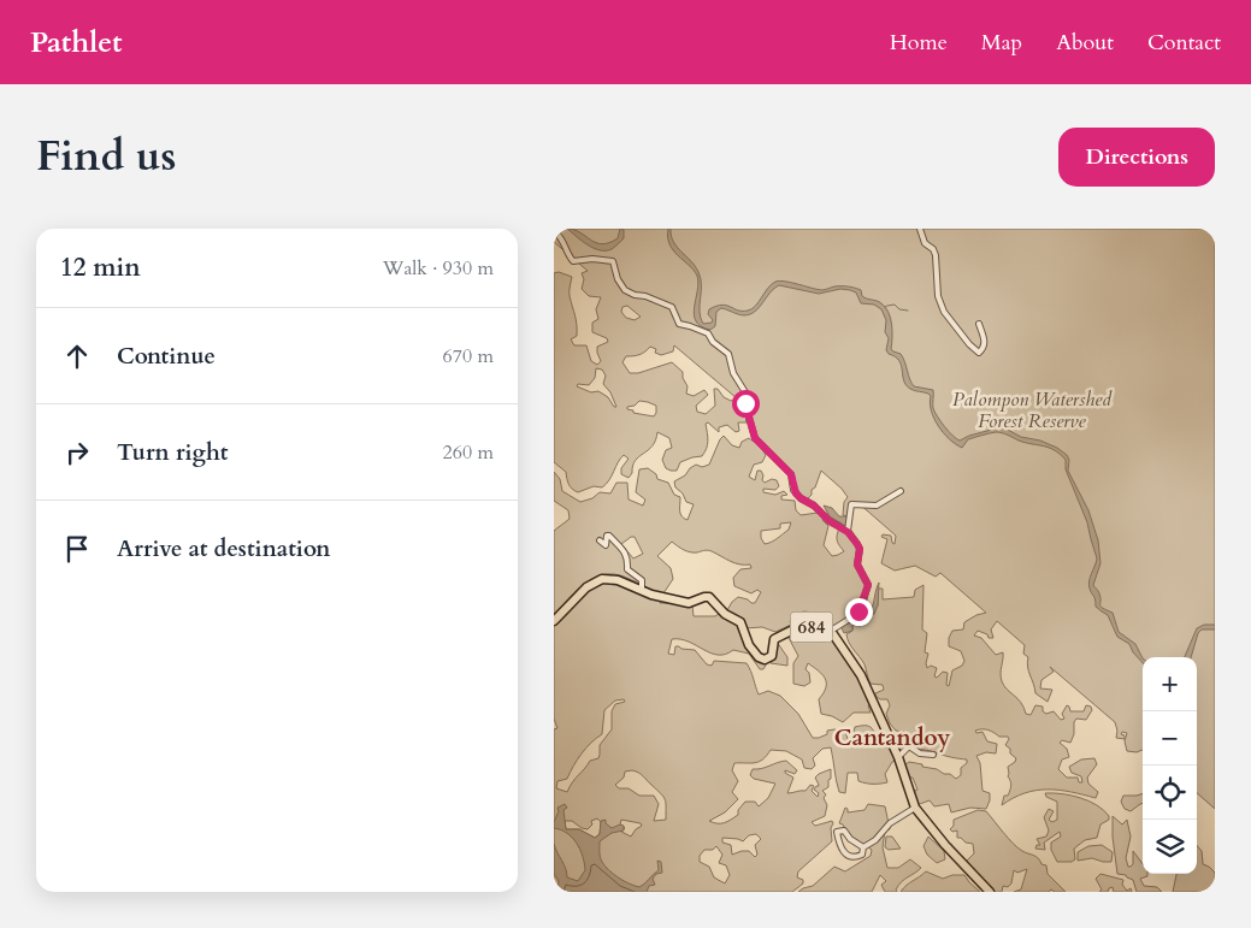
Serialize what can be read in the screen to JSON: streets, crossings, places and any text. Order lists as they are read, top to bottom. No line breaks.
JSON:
{"streets":{"highway":["684"]},"districts":["Cantandoy"],"parks":["Palompon Watershed Forest Reserve"],"page":{"header":"Pathlet","nav":["Home","Map","About","Contact"],"title":"Find us","buttons":"Directions","heading":["12 min","Walk · 930 m"],"list":[["Continue","670 m"],["Turn right","260 m"],"Arrive at destination"],"map_buttons":["+","−"]}}
